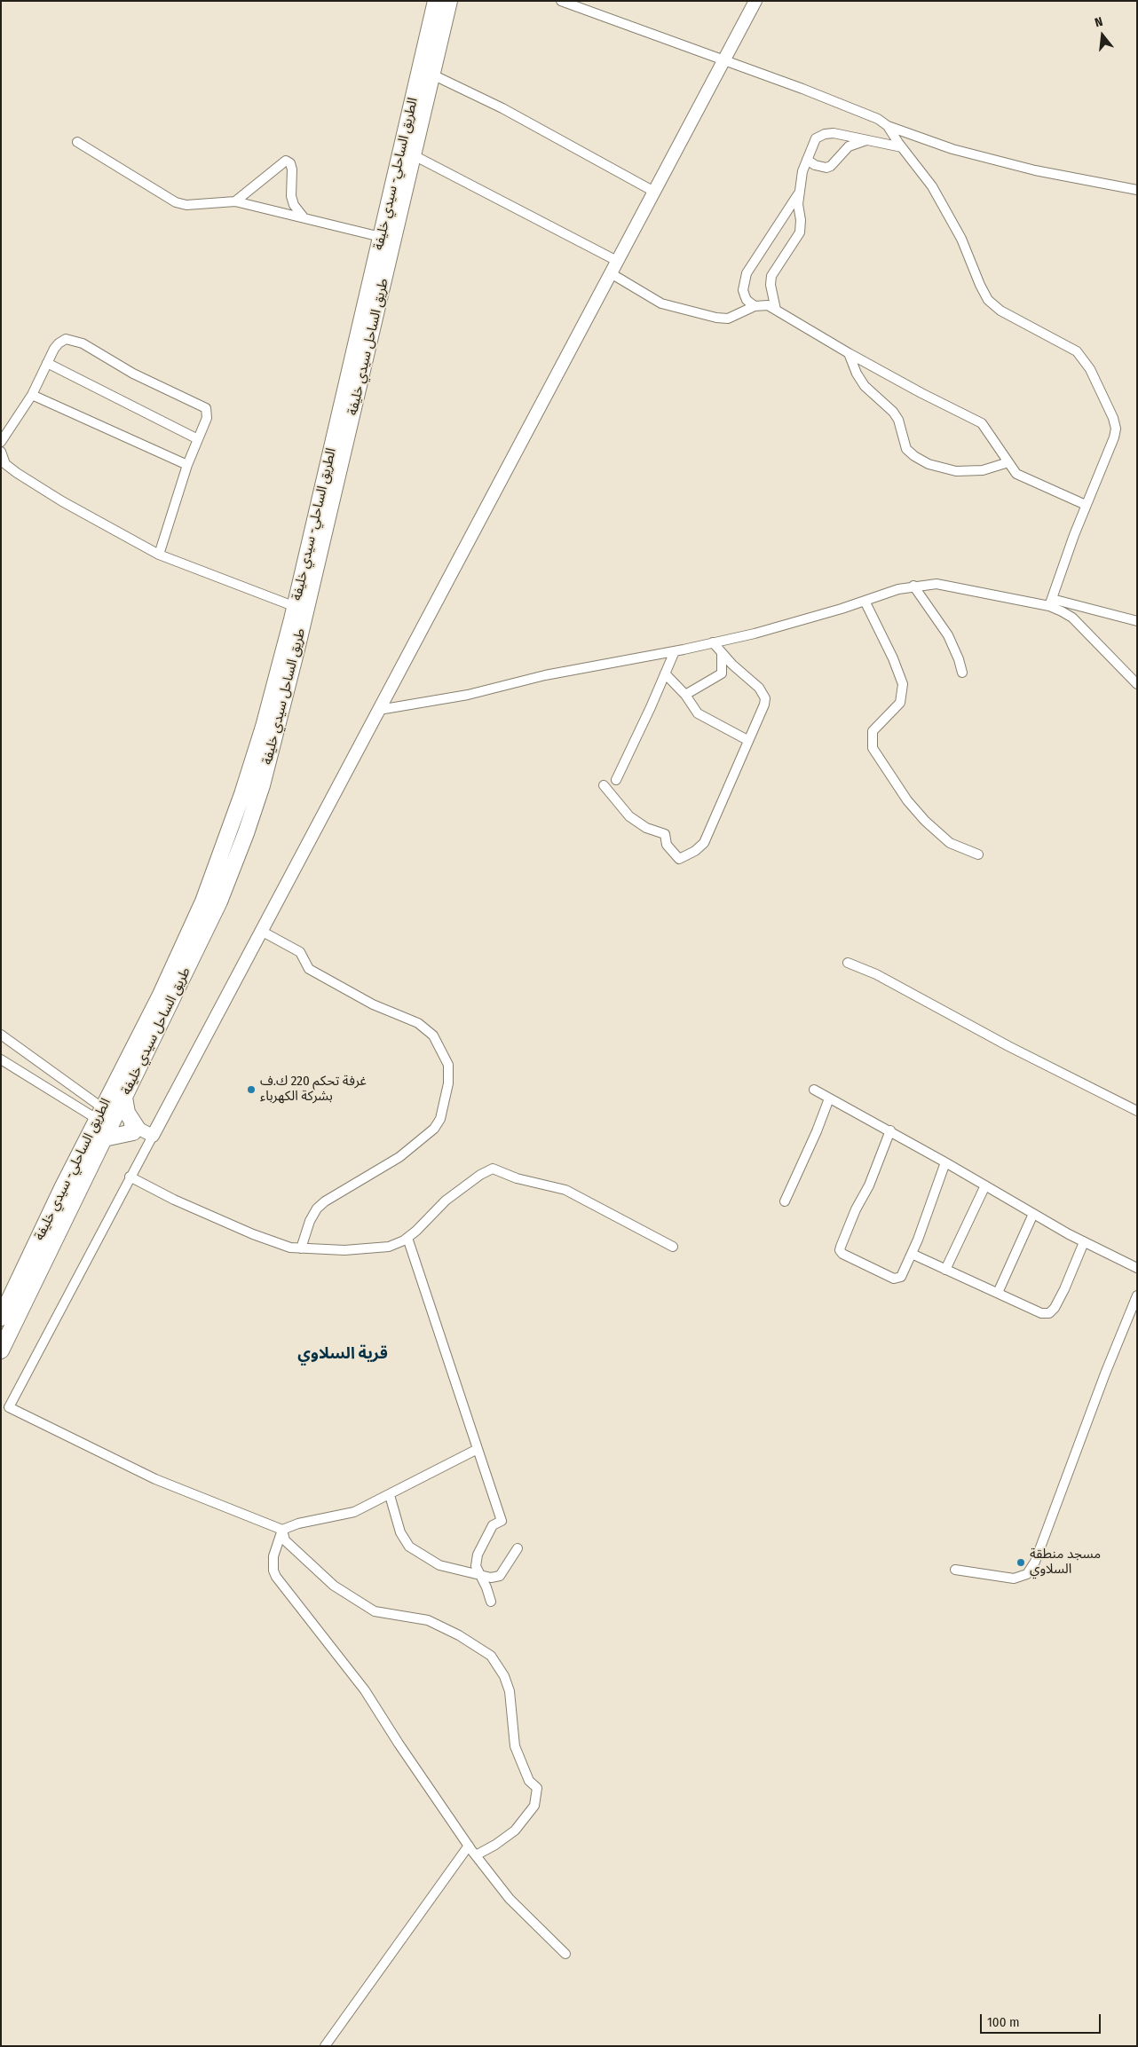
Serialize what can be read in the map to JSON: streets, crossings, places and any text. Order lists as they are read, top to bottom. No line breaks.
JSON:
{"streets":{"highway":["الطريق الساحلي- سيدي خليفة","طريق الساحل سيدي خليفة"]},"crossings":[["الطريق الساحلي- سيدي خليفة","طريق الساحل سيدي خليفة"]],"districts":["قرية السلاوي"],"places":["غرفة تحكم 220 ك.ف بشركة الكهرباء","مسجد منطقة السلاوي"],"scale_bar":"100 m","north":"top"}
